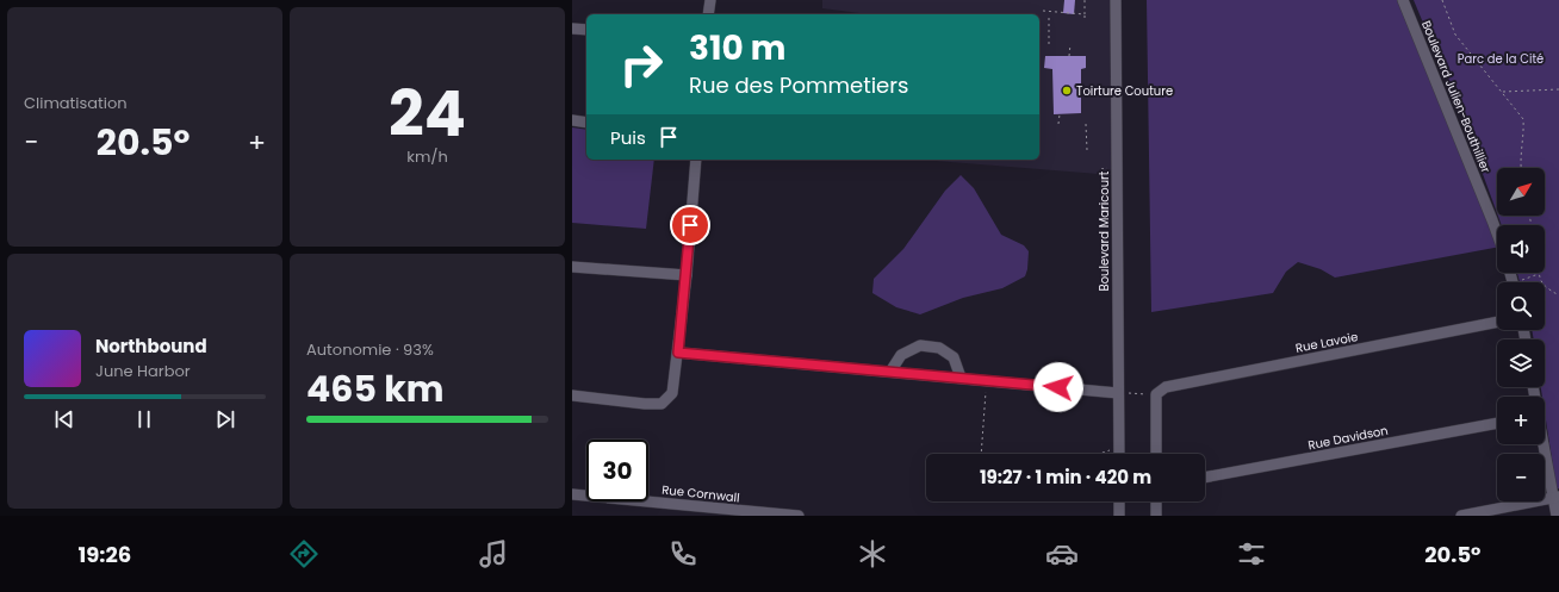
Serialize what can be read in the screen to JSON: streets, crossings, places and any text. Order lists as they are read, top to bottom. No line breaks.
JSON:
{"streets":{"street":["Boulevard Julien-Bouthillier","Boulevard Maricourt","Rue Lavoie","Rue Davidson","Rue Cornwall"]},"parks":["Parc de la Cité"],"places":["Toirture Couture"],"north":"top right","page":{"tile":["Climatisation",["24","km/h"],["Autonomie · 93%","465 km"]],"turn":["310 m","Rue des Pommetiers"],"then":"Puis","heat":["−","20.5°","+"],"map_buttons":["+","−"],"song":["Northbound","June Harbor"],"limit":"30","trip":"19:27 · 1 min · 420 m","tabs":["19:26","20.5°"]}}
